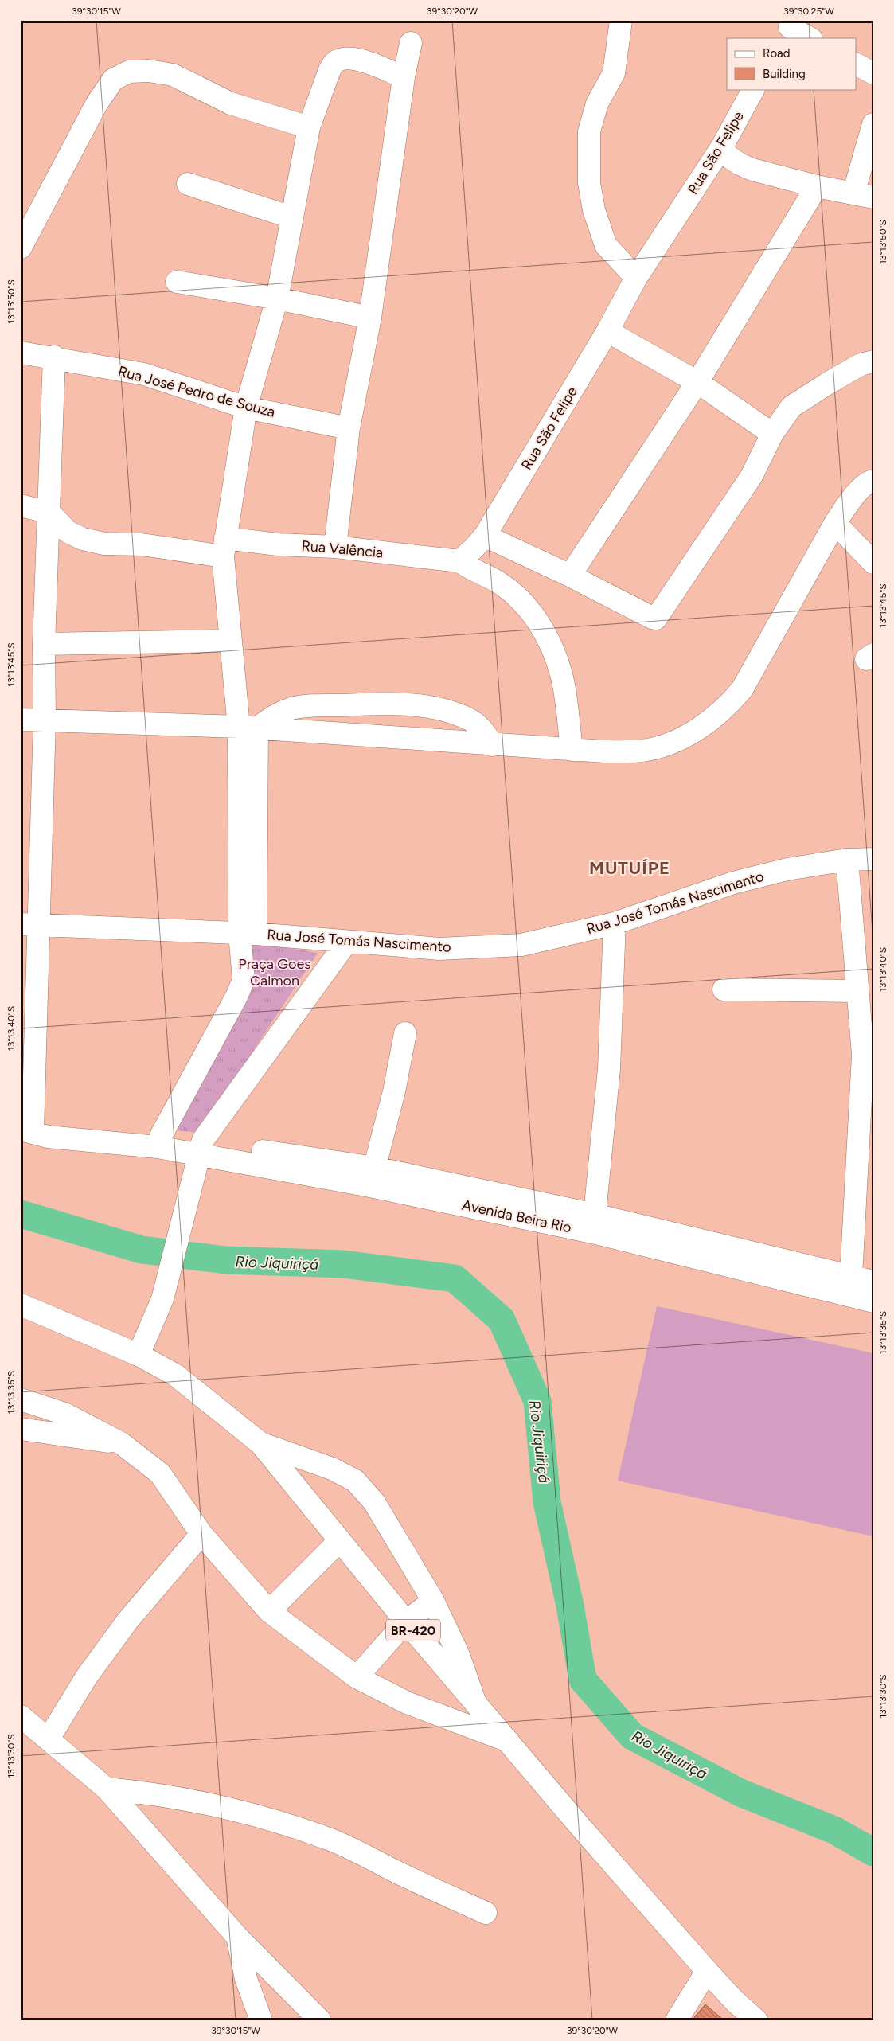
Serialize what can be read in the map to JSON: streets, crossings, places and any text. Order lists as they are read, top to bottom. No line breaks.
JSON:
{"streets":{"street":["Rua São Felipe","Rua José Pedro de Souza","Rua Valência","Rua José Tomás Nascimento","Avenida Beira Rio","BR-420"]},"crossings":[["Rua São Felipe","Rua Valência"]],"districts":["MUTUÍPE"],"water":["Rio Jiquiriçá"],"parks":["Praça Goes Calmon"],"legend":["Road","Building"],"coordinates":["39°30'15\"W","39°30'20\"W","39°30'25\"W","13°13'50\"S","13°13'45\"S","13°13'40\"S","13°13'35\"S","13°13'30\"S"]}
